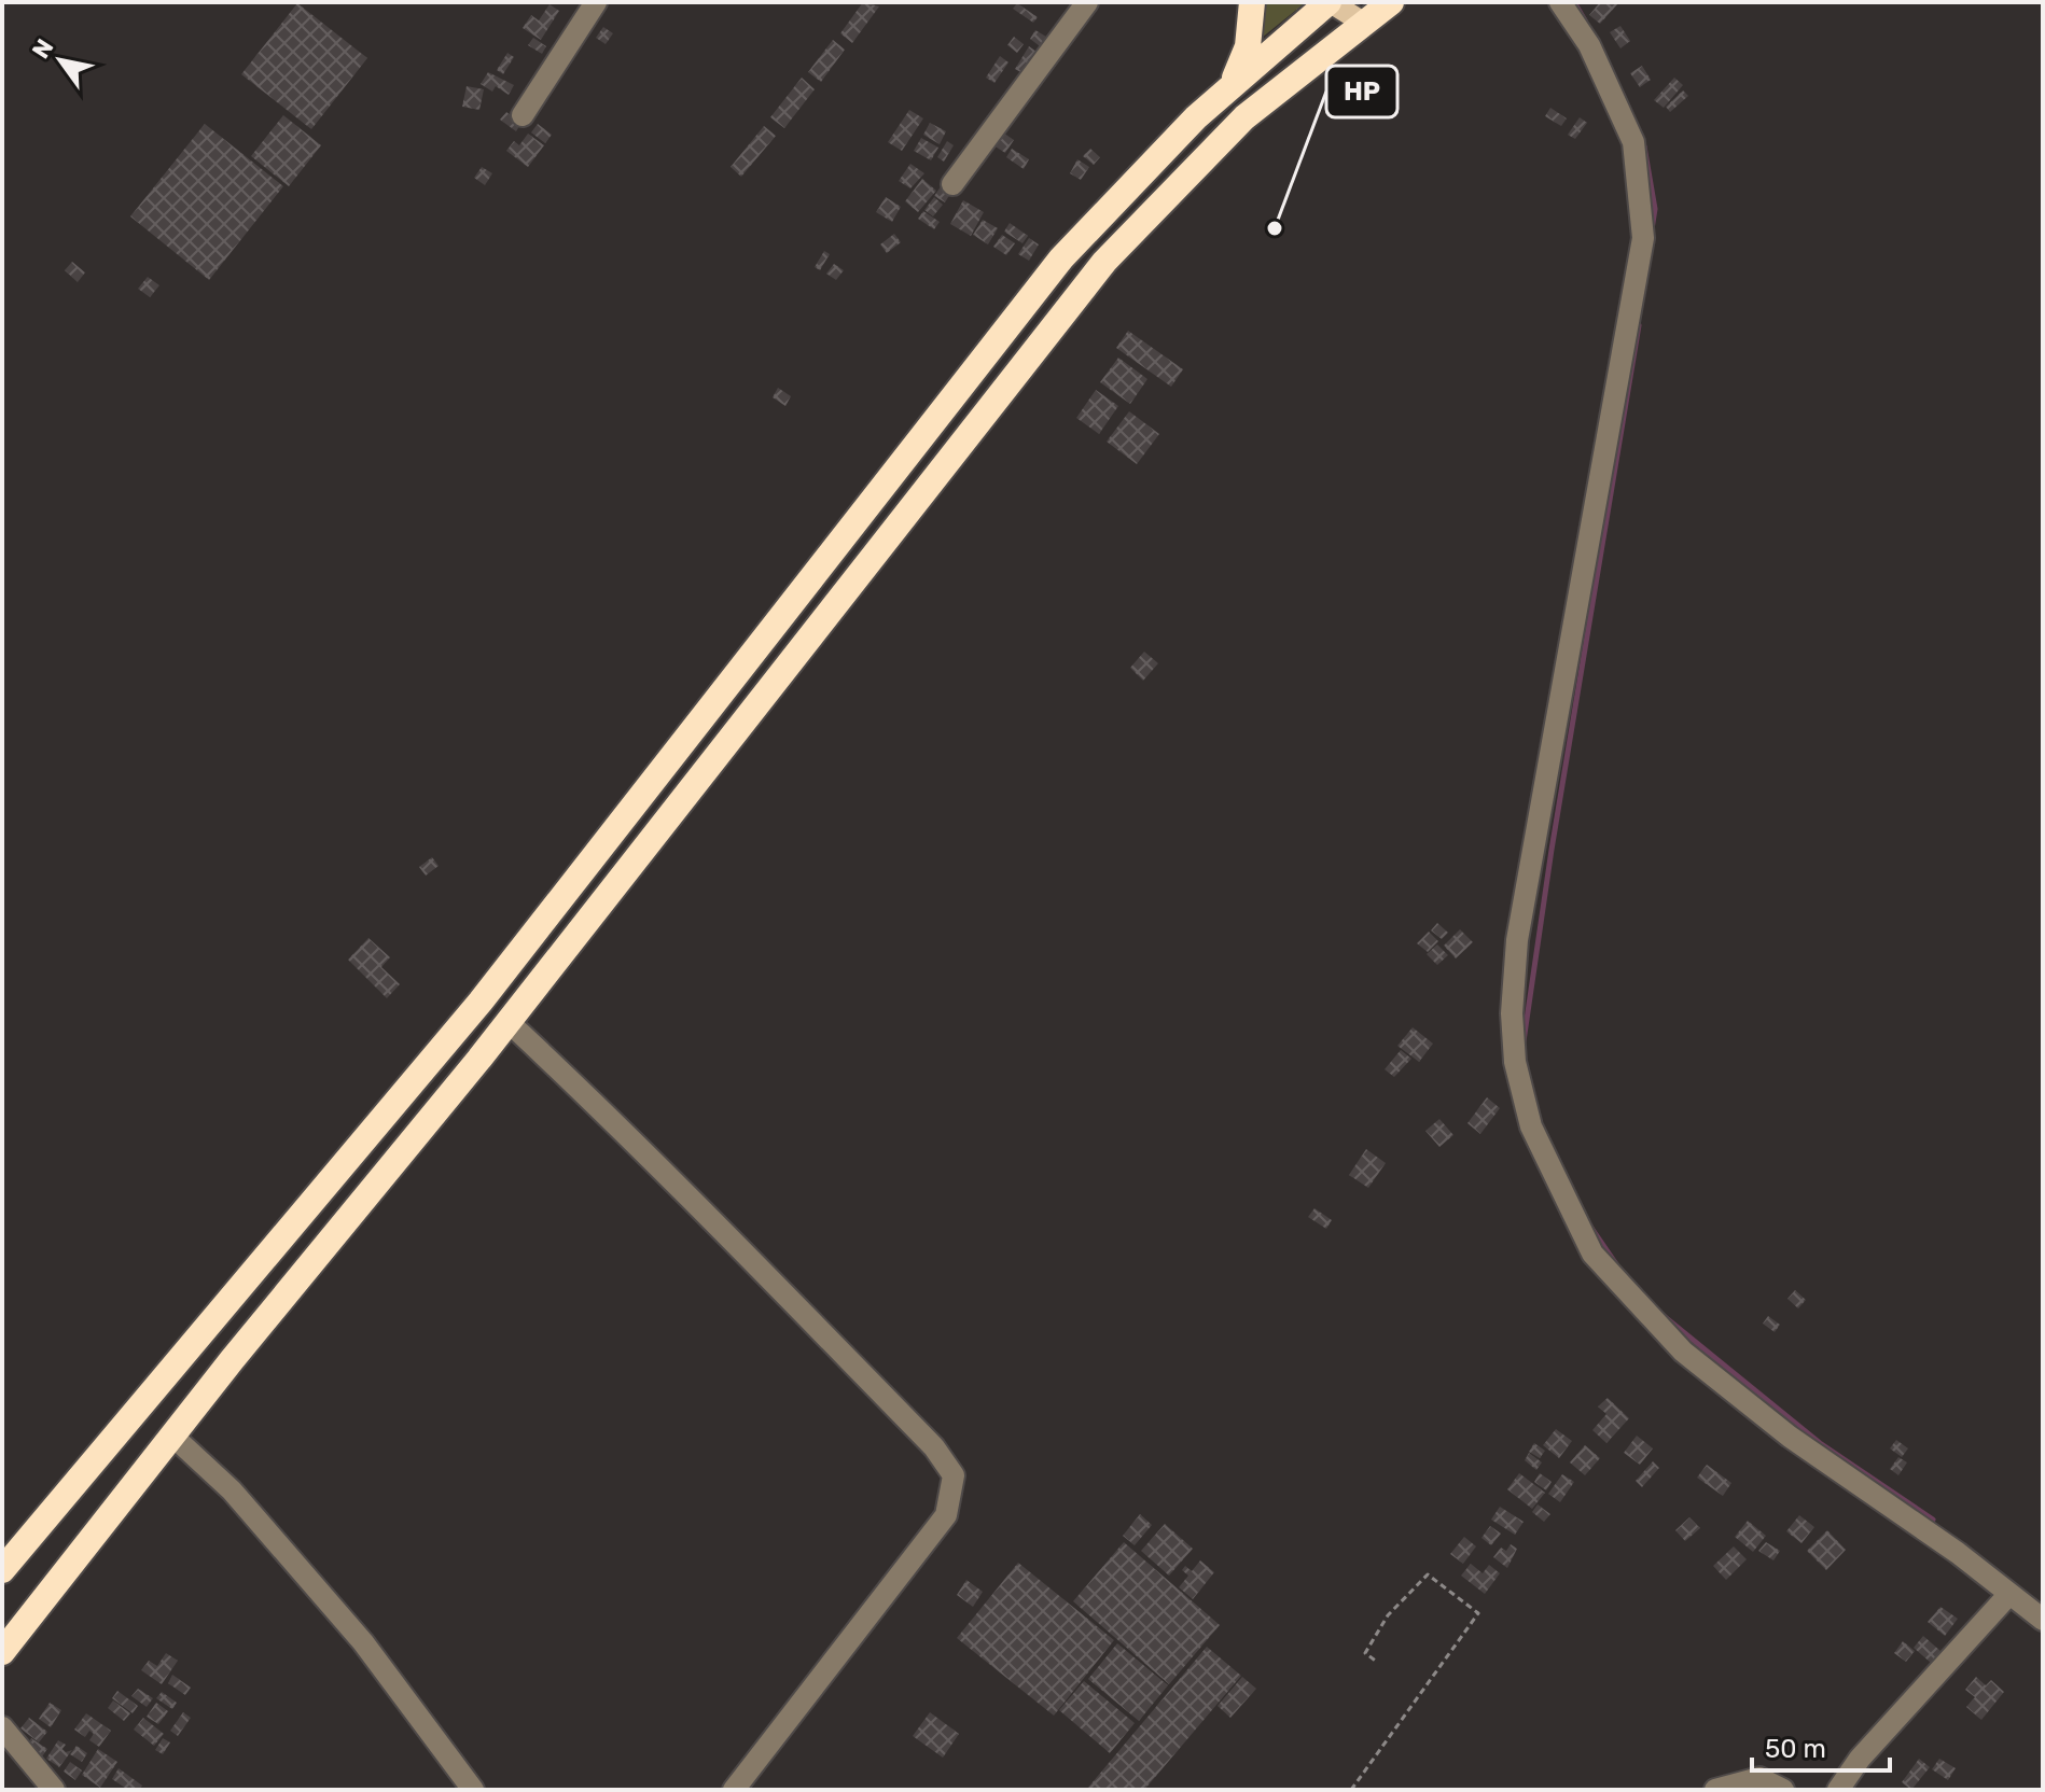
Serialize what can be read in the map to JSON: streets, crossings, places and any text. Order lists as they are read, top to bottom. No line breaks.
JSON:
{"places":["HP"],"scale_bar":"50 m","north":"top left"}
